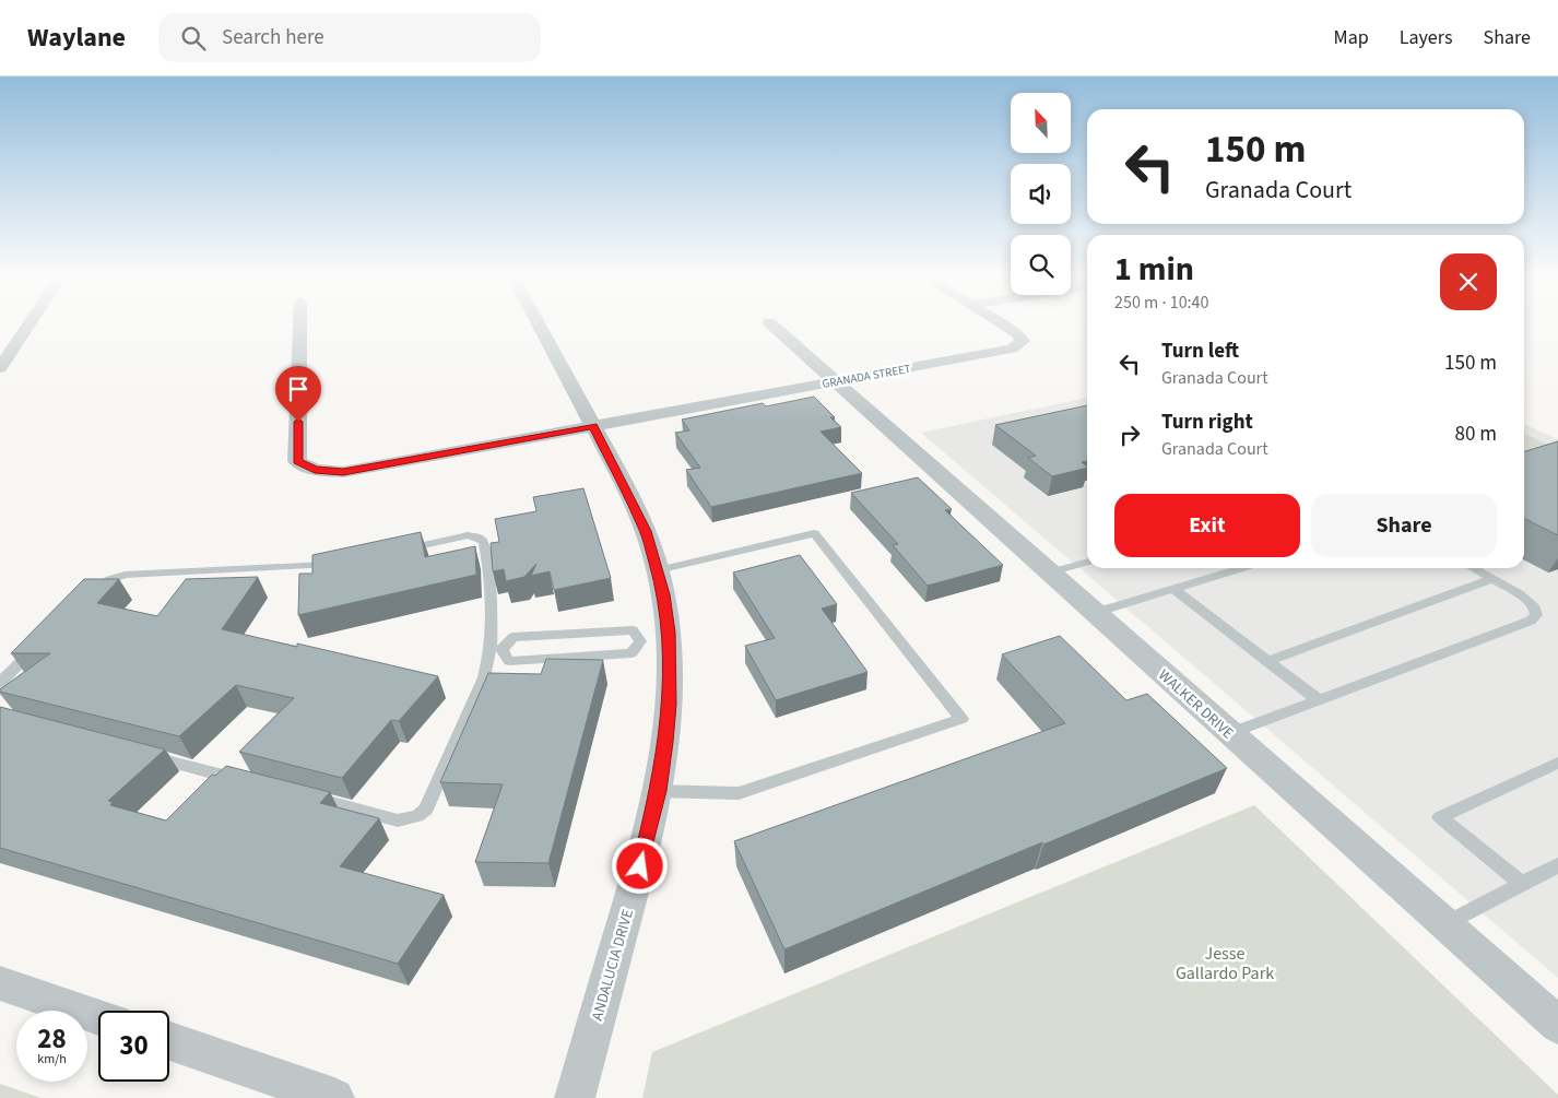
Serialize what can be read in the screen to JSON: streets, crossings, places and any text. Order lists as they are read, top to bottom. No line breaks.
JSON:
{"streets":{"street":["GRANADA STREET","WALKER DRIVE","ANDALUCIA DRIVE"]},"crossings":[["GRANADA STREET","WALKER DRIVE"],["GRANADA STREET","ANDALUCIA DRIVE"]],"parks":["Jesse Gallardo Park"],"north":"top left","page":{"header":"Waylane","search":"Search here","nav":["Map","Layers","Share"],"turn":["150 m","Granada Court"],"heading":["1 min","250 m · 10:40"],"list":[{"name":"Turn left","note":"Granada Court","value":"150 m"},{"name":"Turn right","note":"Granada Court","value":"80 m"}],"buttons":["Exit","Share"],"speed":"28 km/h","limit":"30"}}
